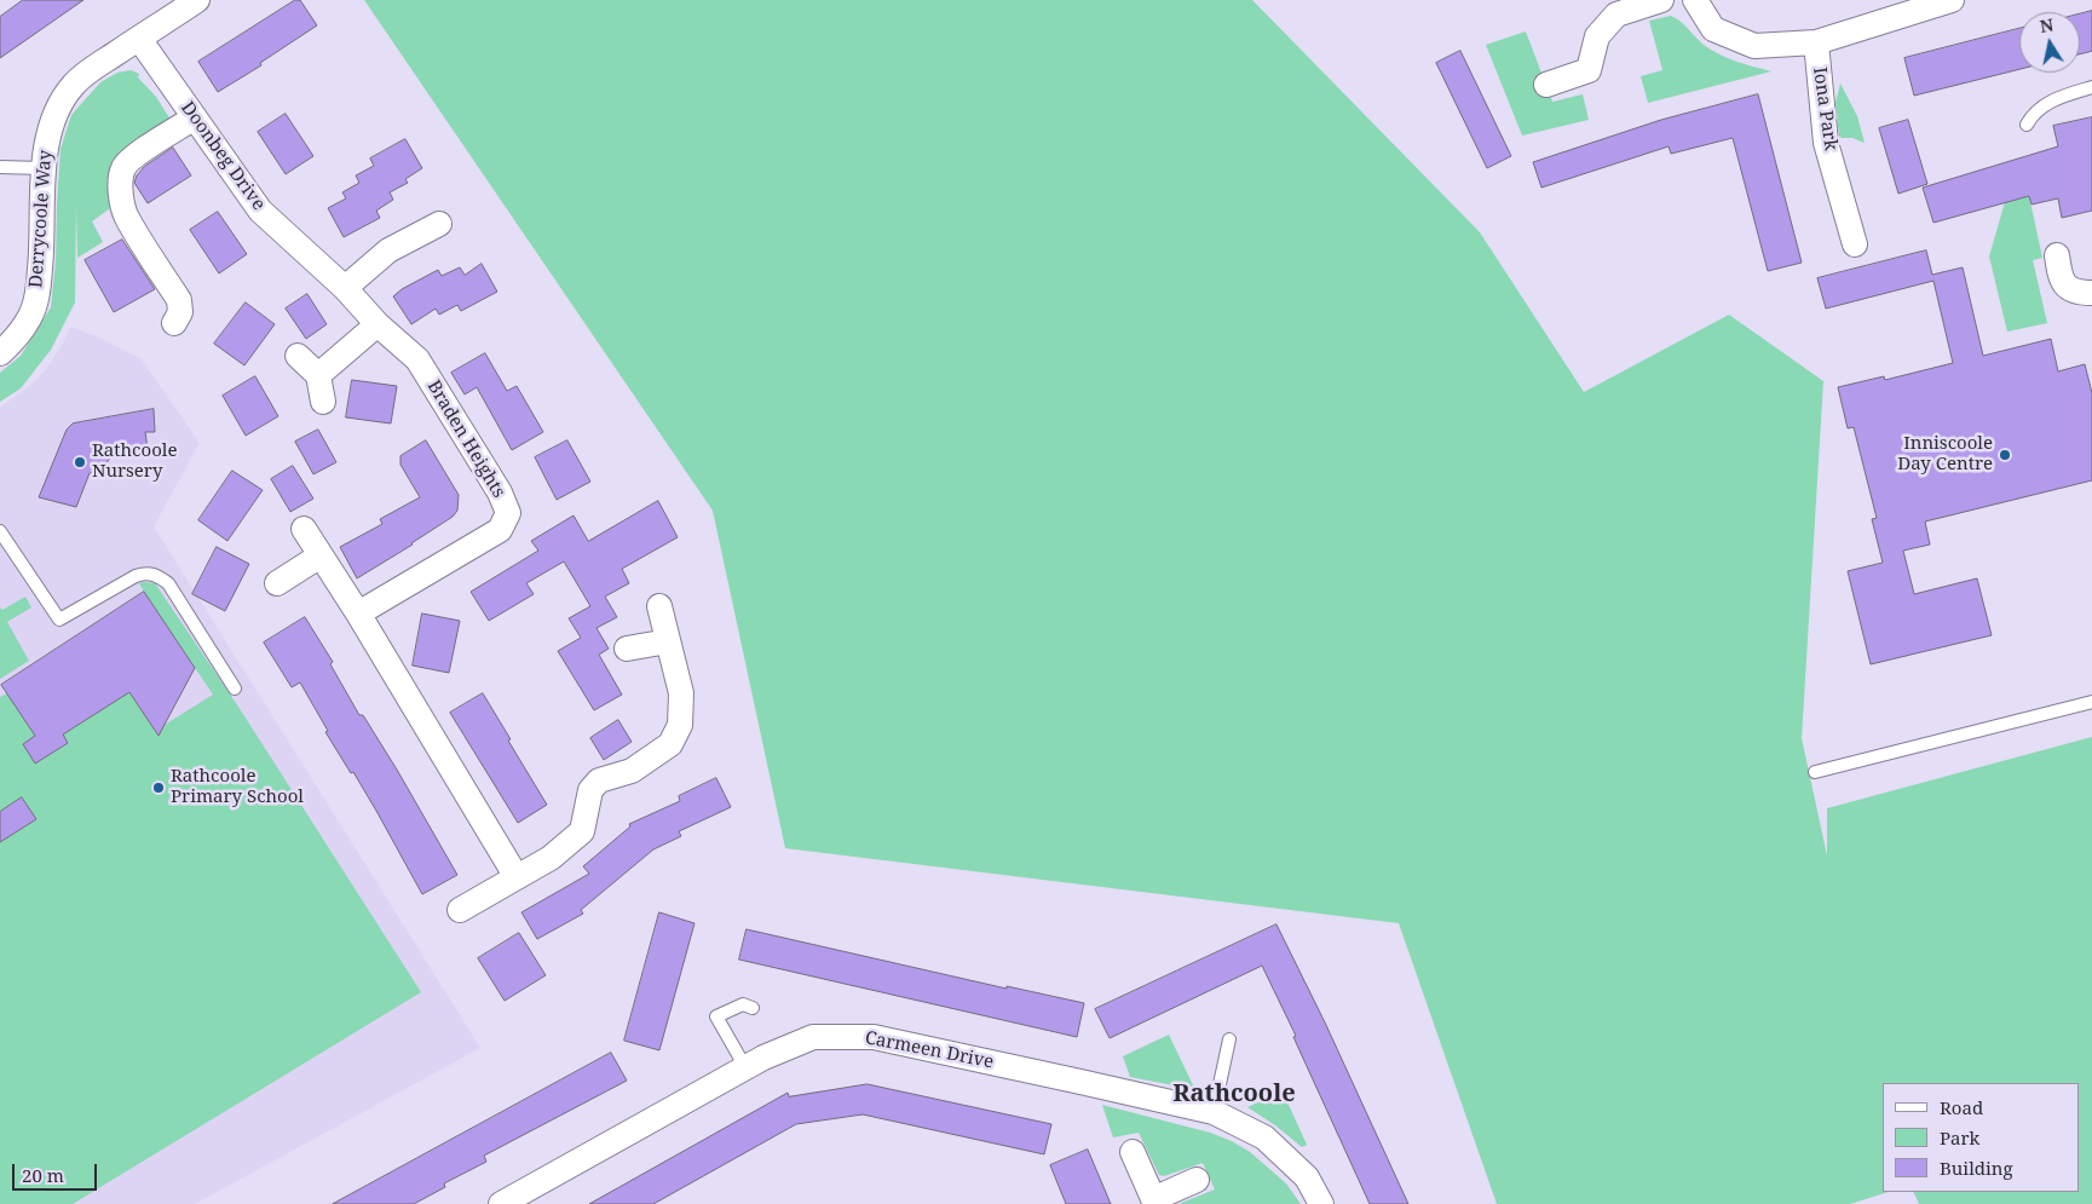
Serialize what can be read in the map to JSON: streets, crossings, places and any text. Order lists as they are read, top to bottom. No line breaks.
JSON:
{"streets":{"street":["Iona Park","Doonbeg Drive","Derrycoole Way","Braden Heights","Carmeen Drive"]},"crossings":[["Doonbeg Drive","Derrycoole Way"],["Doonbeg Drive","Braden Heights"]],"districts":["Rathcoole"],"places":["Inniscoole Day Centre","Rathcoole Nursery","Rathcoole Primary School"],"legend":["Road","Park","Building"],"scale_bar":"20 m","north":"top"}
